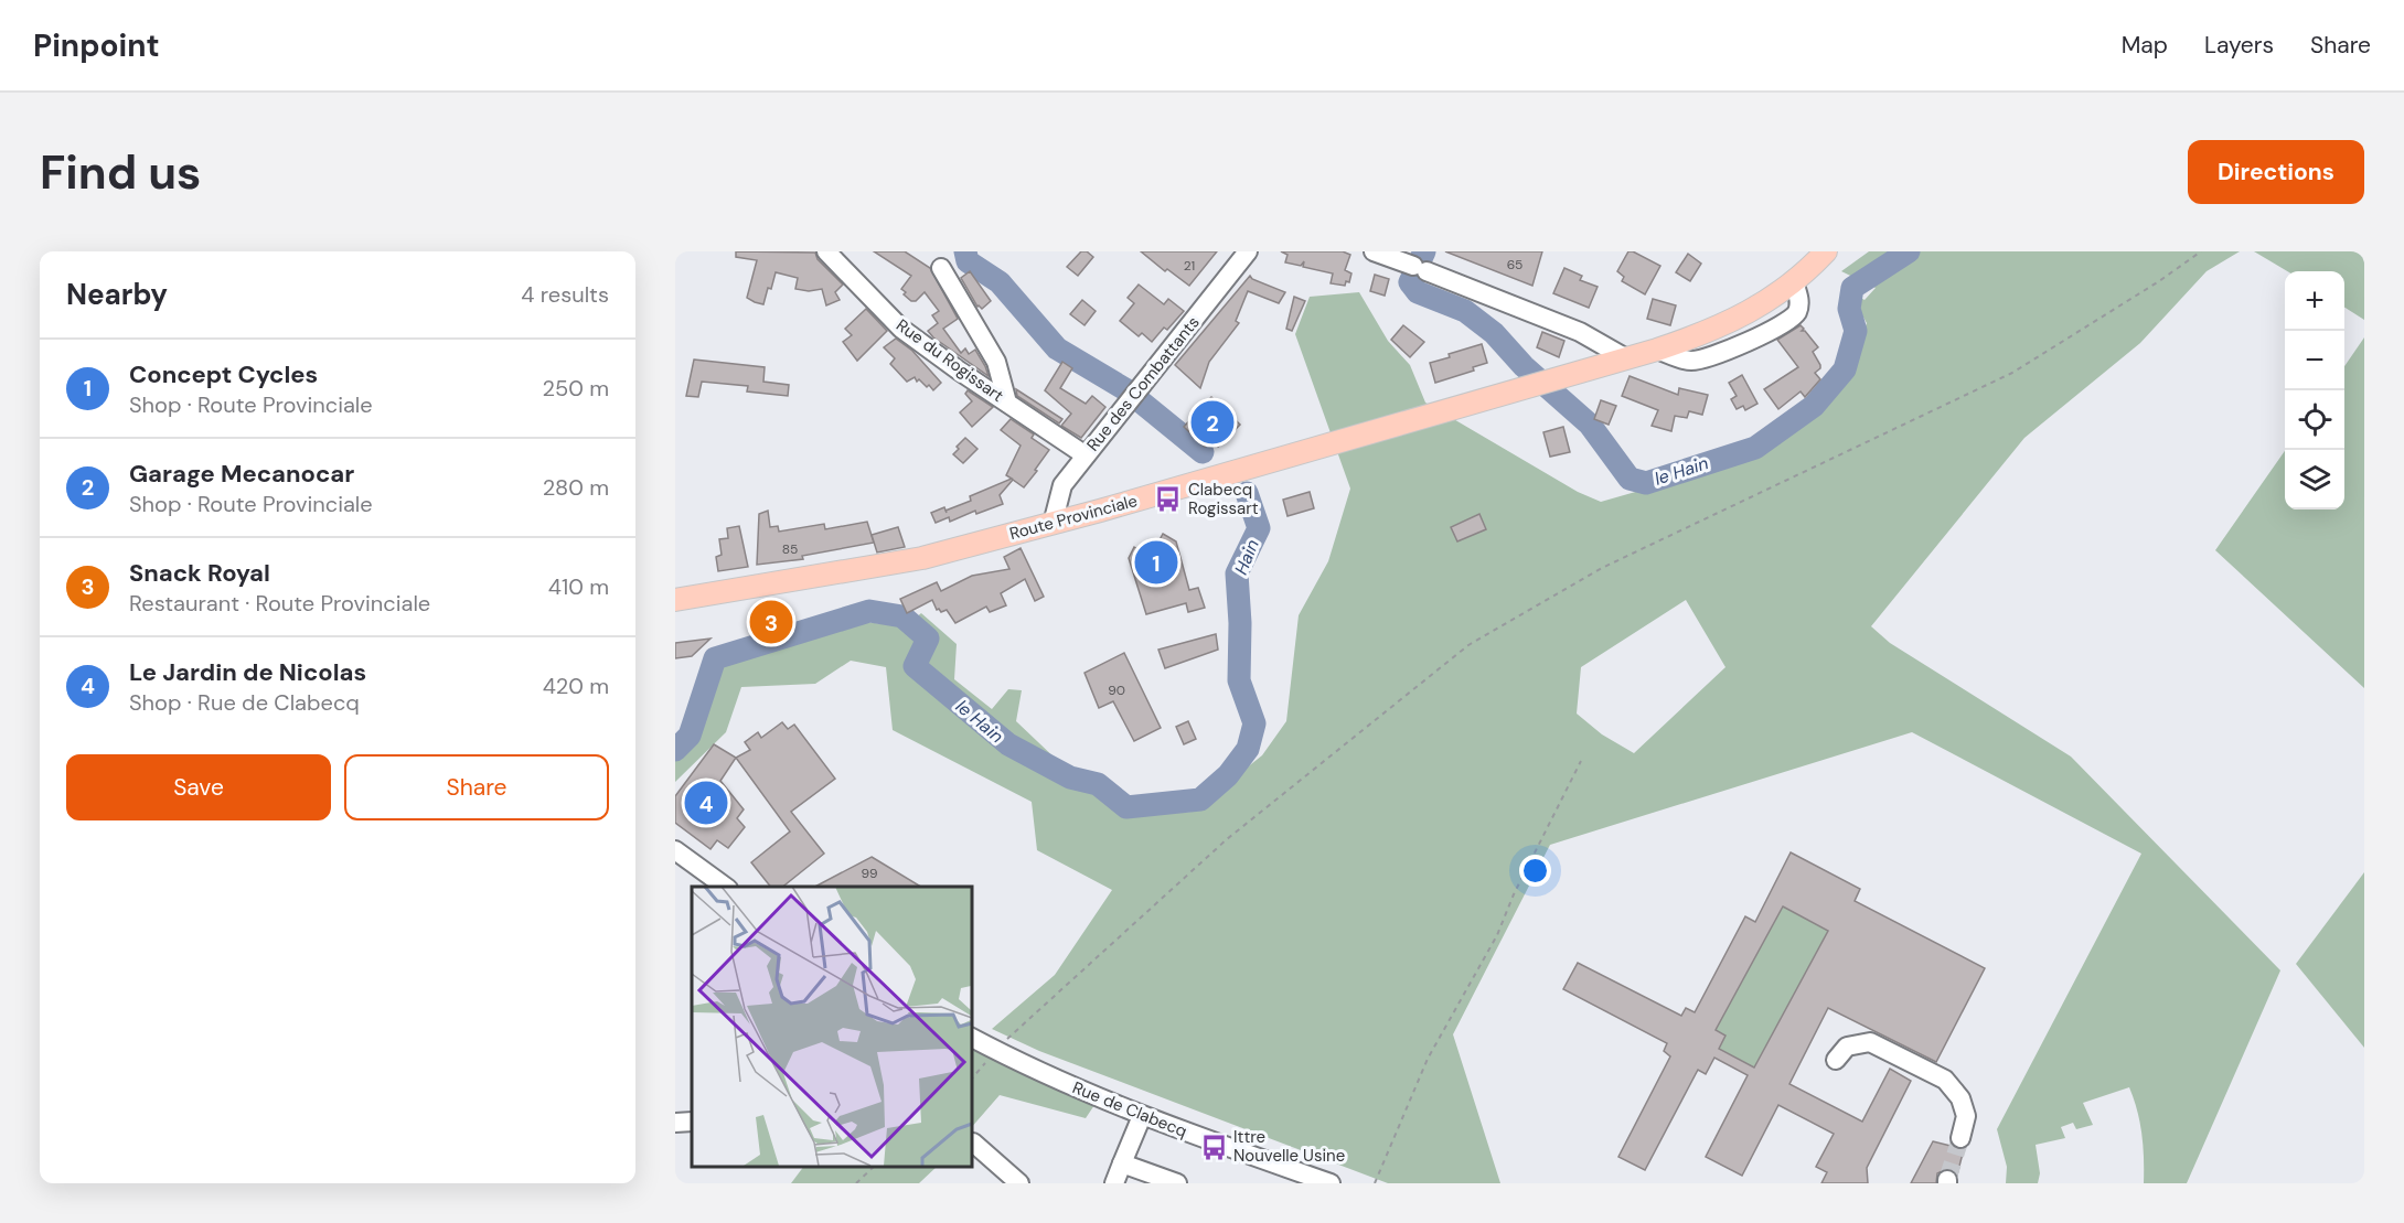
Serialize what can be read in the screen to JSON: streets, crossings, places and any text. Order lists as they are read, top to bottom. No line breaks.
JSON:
{"streets":{"main road":["Route Provinciale"],"street":["Rue du Rogissart","Rue des Combattants","Rue de Clabecq"]},"crossings":[["Rue du Rogissart","Rue des Combattants"],["Rue des Combattants","Route Provinciale"]],"water":["le Hain","Hain"],"places":{"bus stop":["Clabecq Rogissart","Ittre Nouvelle Usine"]},"house_numbers":["65","21","85","90","99"],"page":{"header":"Pinpoint","nav":["Map","Layers","Share"],"buttons":["Directions",["Save","Share"]],"title":"Find us","heading":["Nearby","4 results"],"map_buttons":["+","−"],"list":[{"mark":"1","name":"Concept Cycles","note":"Shop · Route Provinciale","value":"250 m"},{"mark":"2","name":"Garage Mecanocar","note":"Shop · Route Provinciale","value":"280 m"},{"mark":"3","name":"Snack Royal","note":"Restaurant · Route Provinciale","value":"410 m"},{"mark":"4","name":"Le Jardin de Nicolas","note":"Shop · Rue de Clabecq","value":"420 m"}],"pins":["2","1","3","4"]}}
